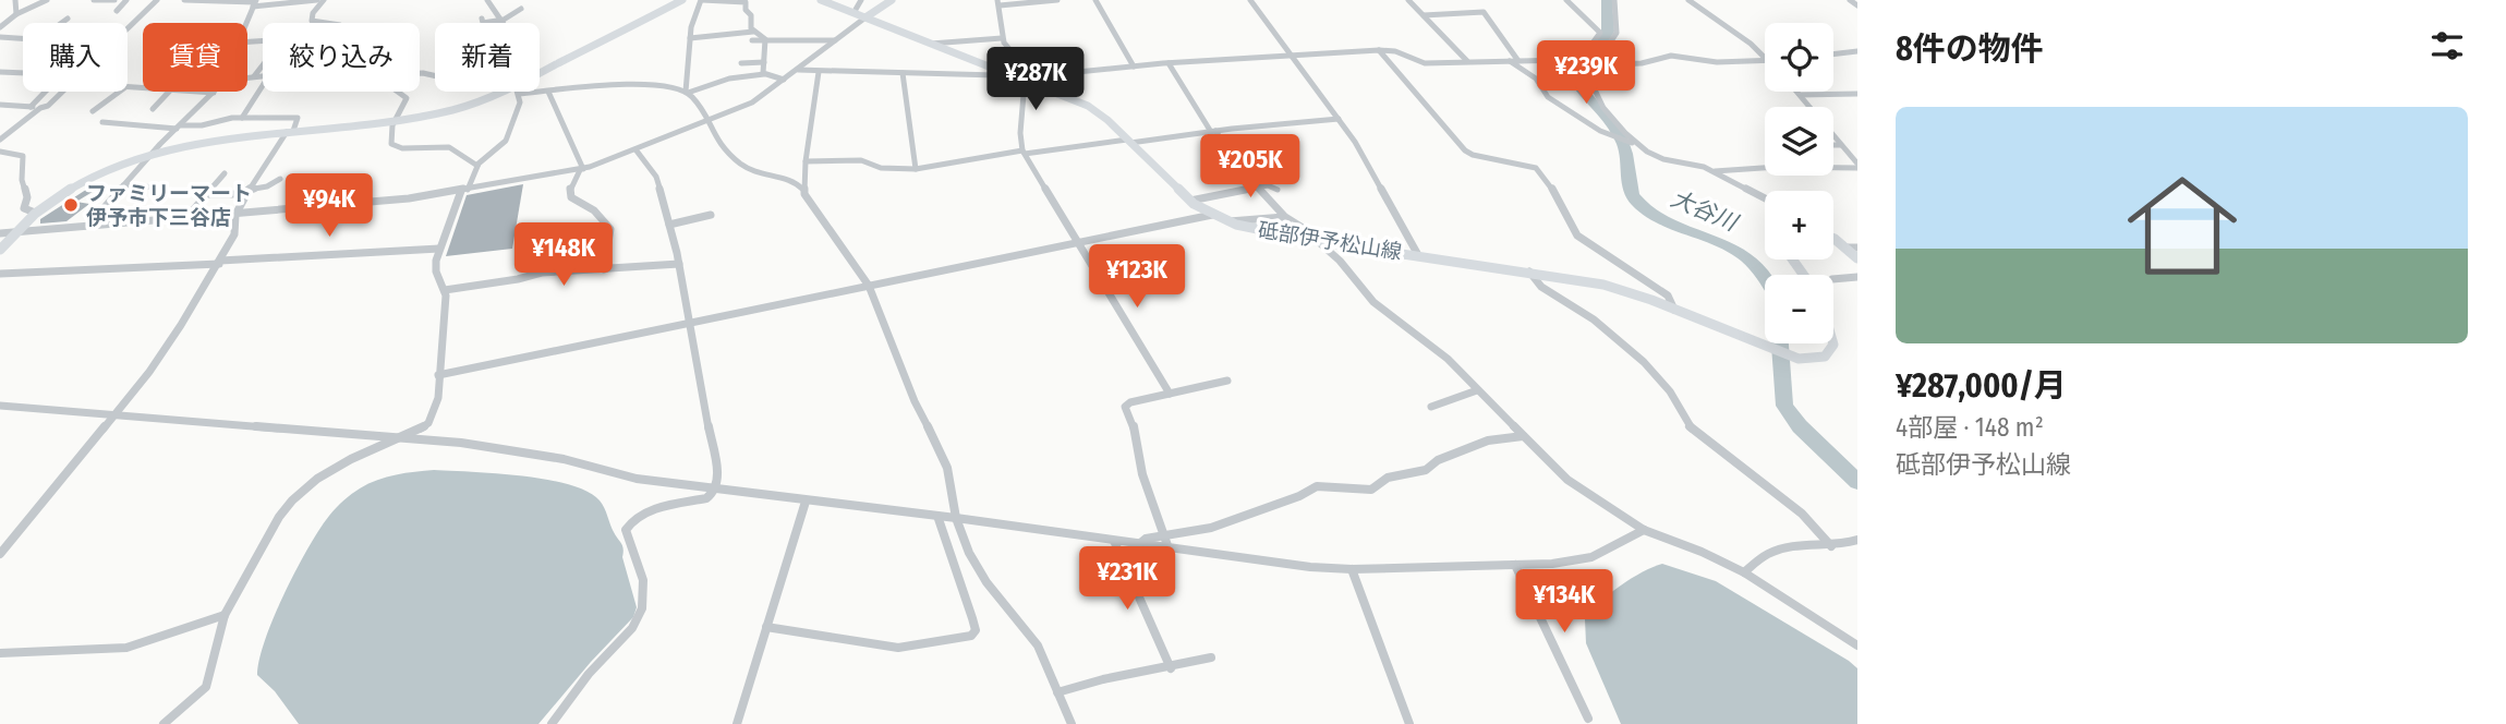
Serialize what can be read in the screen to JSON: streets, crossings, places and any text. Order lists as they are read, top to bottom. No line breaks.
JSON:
{"streets":{"main road":["砥部伊予松山線"]},"water":["大谷川"],"places":["ファミリーマート 伊予市下三谷店"],"page":{"heading":"8件の物件","map_buttons":["+","−"],"chip":["購入","賃貸","絞り込み","新着"],"price":["¥239K","¥287K","¥205K","¥94K","¥148K","¥123K","¥231K","¥134K"],"list":[{"name":"¥287,000/月","note":"4部屋 · 148 m² · 砥部伊予松山線"}]}}
